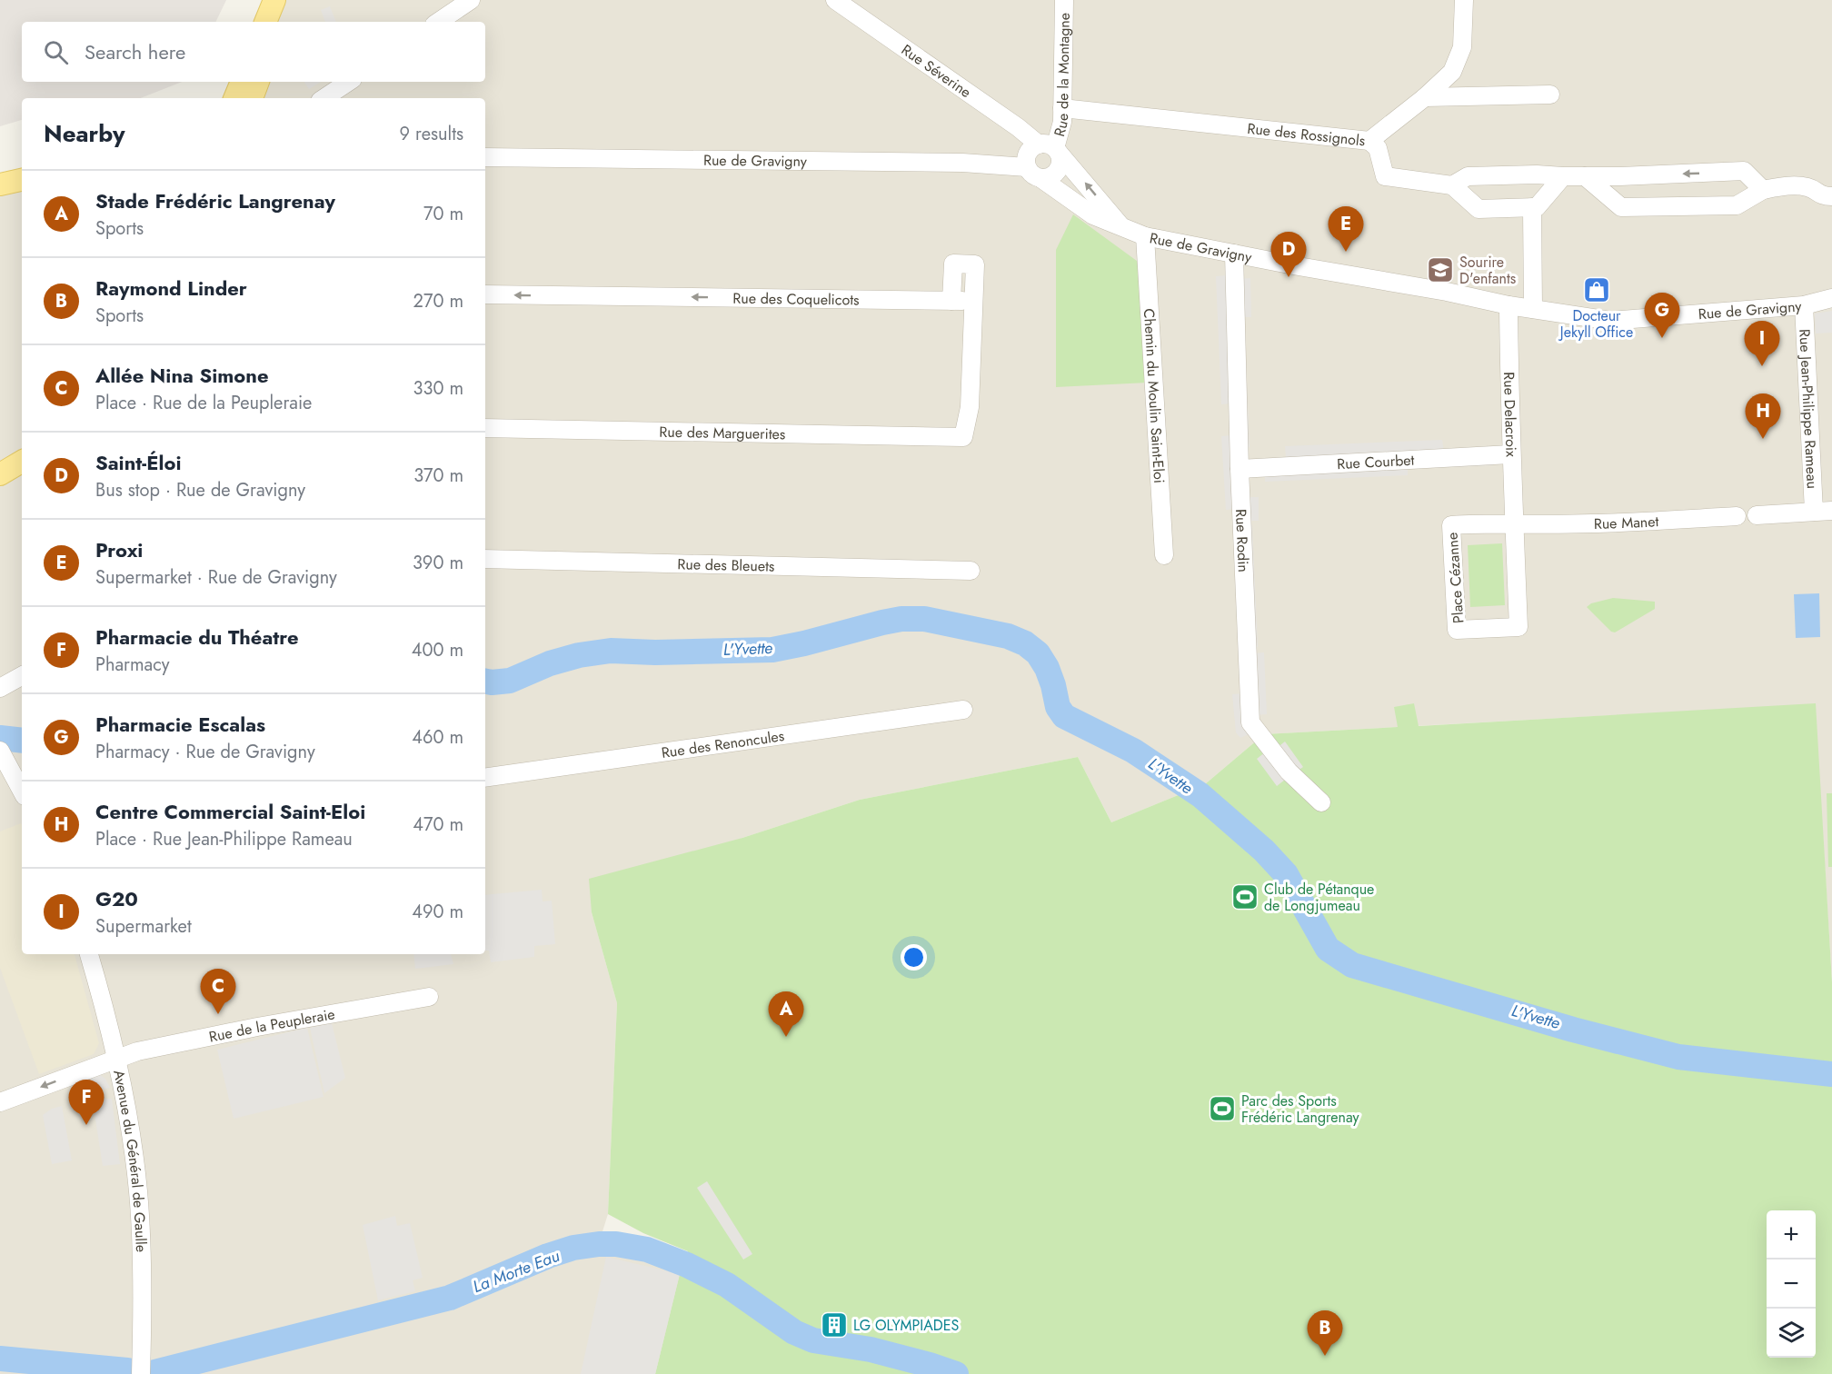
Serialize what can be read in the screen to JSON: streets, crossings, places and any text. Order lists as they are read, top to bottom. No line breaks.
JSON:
{"streets":{"street":["Rue Séverine","Rue de la Montagne","Rue des Rossignols","Rue de Gravigny","Rue des Coquelicots","Chemin du Moulin Saint-Eloi","Rue Jean-Philippe Rameau","Rue Delacroix","Rue des Marguerites","Rue Courbet","Rue Manet","Rue Rodin","Rue des Bleuets","Place Cézanne","Rue des Renoncules","Rue de la Peupleraie","Avenue du Général de Gaulle"]},"crossings":[["Rue Séverine","Rue de la Montagne"],["Rue Séverine","Rue de Gravigny"],["Rue de la Montagne","Rue des Rossignols"],["Rue de la Montagne","Rue de Gravigny"],["Rue de Gravigny","Chemin du Moulin Saint-Eloi"],["Rue de Gravigny","Rue Jean-Philippe Rameau"],["Rue de Gravigny","Rue Delacroix"],["Rue de Gravigny","Rue Rodin"],["Rue des Coquelicots","Rue des Marguerites"],["Rue Delacroix","Rue Courbet"],["Rue Delacroix","Rue Manet"],["Rue Delacroix","Place Cézanne"],["Rue Courbet","Rue Rodin"],["Rue Manet","Place Cézanne"],["Rue de la Peupleraie","Avenue du Général de Gaulle"]],"one_way":["Rue des Coquelicots"],"water":["L'Yvette","La Morte Eau"],"places":{"school or university":["Sourire D'enfants"],"shop":["Docteur Jekyll Office"],"sports":["Club de Pétanque de Longjumeau","Parc des Sports Frédéric Langrenay"],"building":["LG OLYMPIADES"]},"page":{"search":"Search here","heading":["Nearby","9 results"],"list":[{"mark":"A","name":"Stade Frédéric Langrenay","note":"Sports","value":"70 m"},{"mark":"B","name":"Raymond Linder","note":"Sports","value":"270 m"},{"mark":"C","name":"Allée Nina Simone","note":"Place · Rue de la Peupleraie","value":"330 m"},{"mark":"D","name":"Saint-Éloi","note":"Bus stop · Rue de Gravigny","value":"370 m"},{"mark":"E","name":"Proxi","note":"Supermarket · Rue de Gravigny","value":"390 m"},{"mark":"F","name":"Pharmacie du Théatre","note":"Pharmacy","value":"400 m"},{"mark":"G","name":"Pharmacie Escalas","note":"Pharmacy · Rue de Gravigny","value":"460 m"},{"mark":"H","name":"Centre Commercial Saint-Eloi","note":"Place · Rue Jean-Philippe Rameau","value":"470 m"},{"mark":"I","name":"G20","note":"Supermarket","value":"490 m"}],"pins":["E","D","G","I","H","C","A","F","B"],"map_buttons":["+","−"]}}
